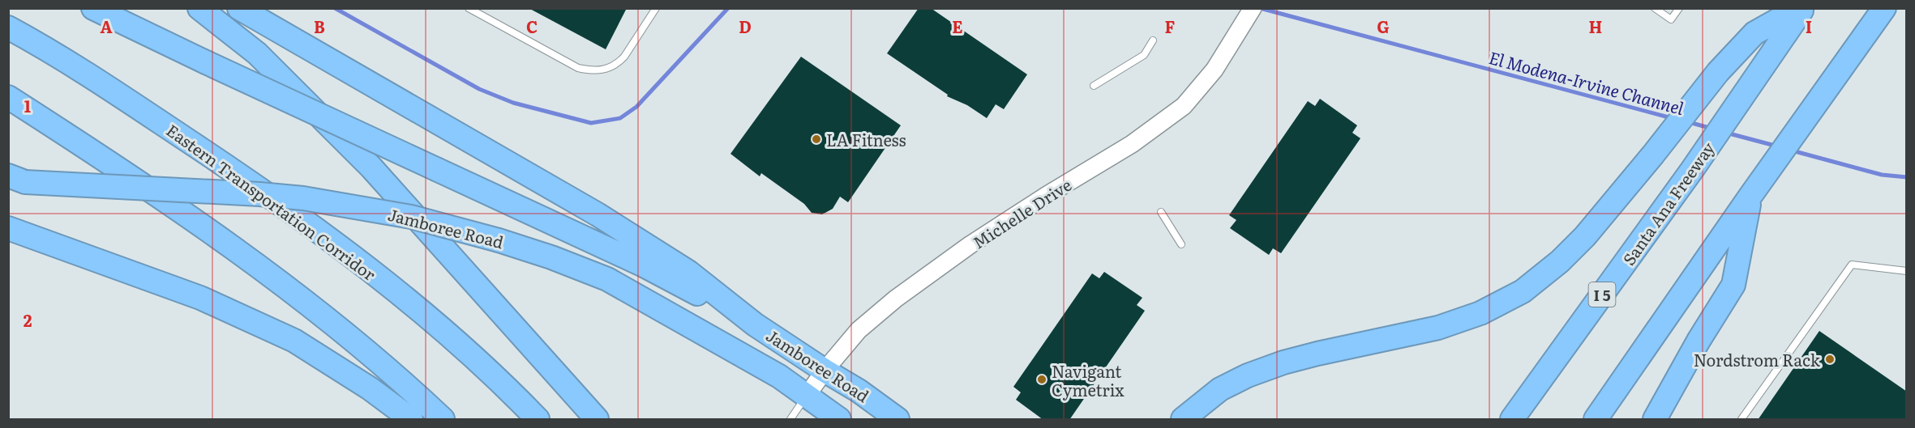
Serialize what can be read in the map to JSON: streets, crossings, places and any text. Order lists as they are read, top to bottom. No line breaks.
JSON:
{"streets":{"highway":["Eastern Transportation Corridor","Santa Ana Freeway","Jamboree Road","I 5"],"street":["Michelle Drive"]},"crossings":[["Michelle Drive","Jamboree Road"]],"water":["El Modena-Irvine Channel"],"places":["LA Fitness","Nordstrom Rack","Navigant Cymetrix"],"grid":{"columns":["A","B","C","D","E","F","G","H","I"],"rows":["1","2"]}}
